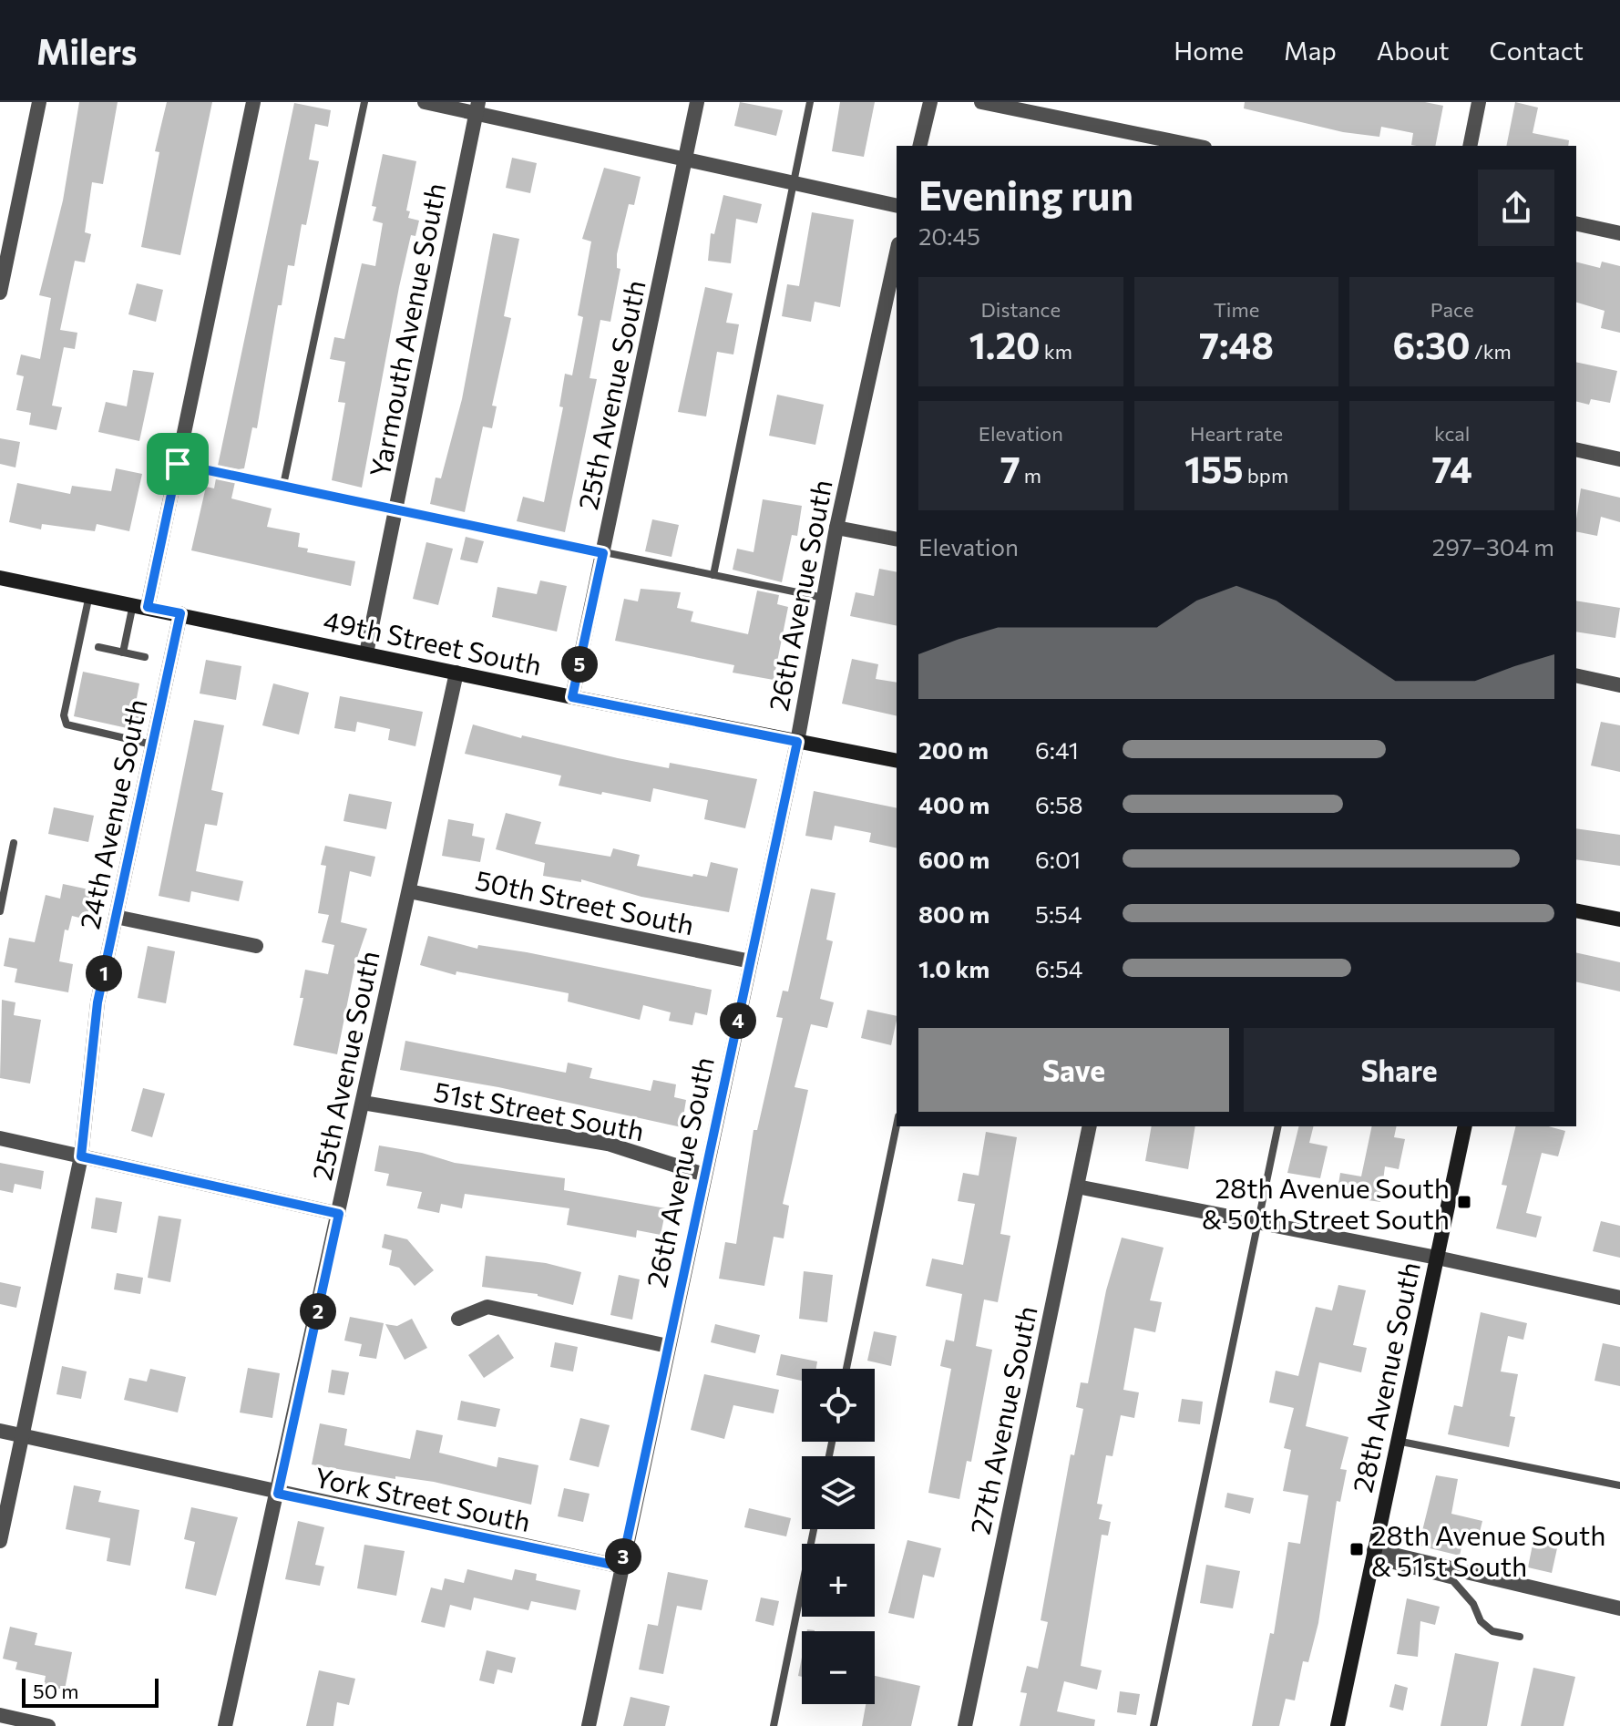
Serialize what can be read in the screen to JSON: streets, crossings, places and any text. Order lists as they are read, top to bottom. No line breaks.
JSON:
{"streets":{"street":["Yarmouth Avenue South","25th Avenue South","26th Avenue South","49th Street South","24th Avenue South","50th Street South","51st Street South","28th Avenue South","27th Avenue South","York Street South"]},"crossings":[["Yarmouth Avenue South","49th Street South"],["25th Avenue South","49th Street South"],["25th Avenue South","50th Street South"],["25th Avenue South","51st Street South"],["25th Avenue South","York Street South"],["26th Avenue South","49th Street South"],["26th Avenue South","50th Street South"],["26th Avenue South","51st Street South"],["26th Avenue South","York Street South"],["49th Street South","24th Avenue South"],["24th Avenue South","York Street South"]],"places":{"transit":["28th Avenue South & 50th Street South","28th Avenue South & 51st South"]},"scale_bar":"50 m","page":{"header":"Milers","nav":["Home","Map","About","Contact"],"heading":["Evening run","20:45"],"stats":[["Distance","1.20 km"],["Time","7:48"],["Pace","6:30 /km"],["Elevation","7 m"],["Heart rate","155 bpm"],["kcal","74"]],"chart":["Elevation","297–304 m"],"pins":["5","1","4","2","3"],"list":[{"name":"200 m","note":"6:41"},{"name":"400 m","note":"6:58"},{"name":"600 m","note":"6:01"},{"name":"800 m","note":"5:54"},{"name":"1.0 km","note":"6:54"}],"buttons":["Save","Share"],"map_buttons":["+","−"],"scale":"50 m"}}
